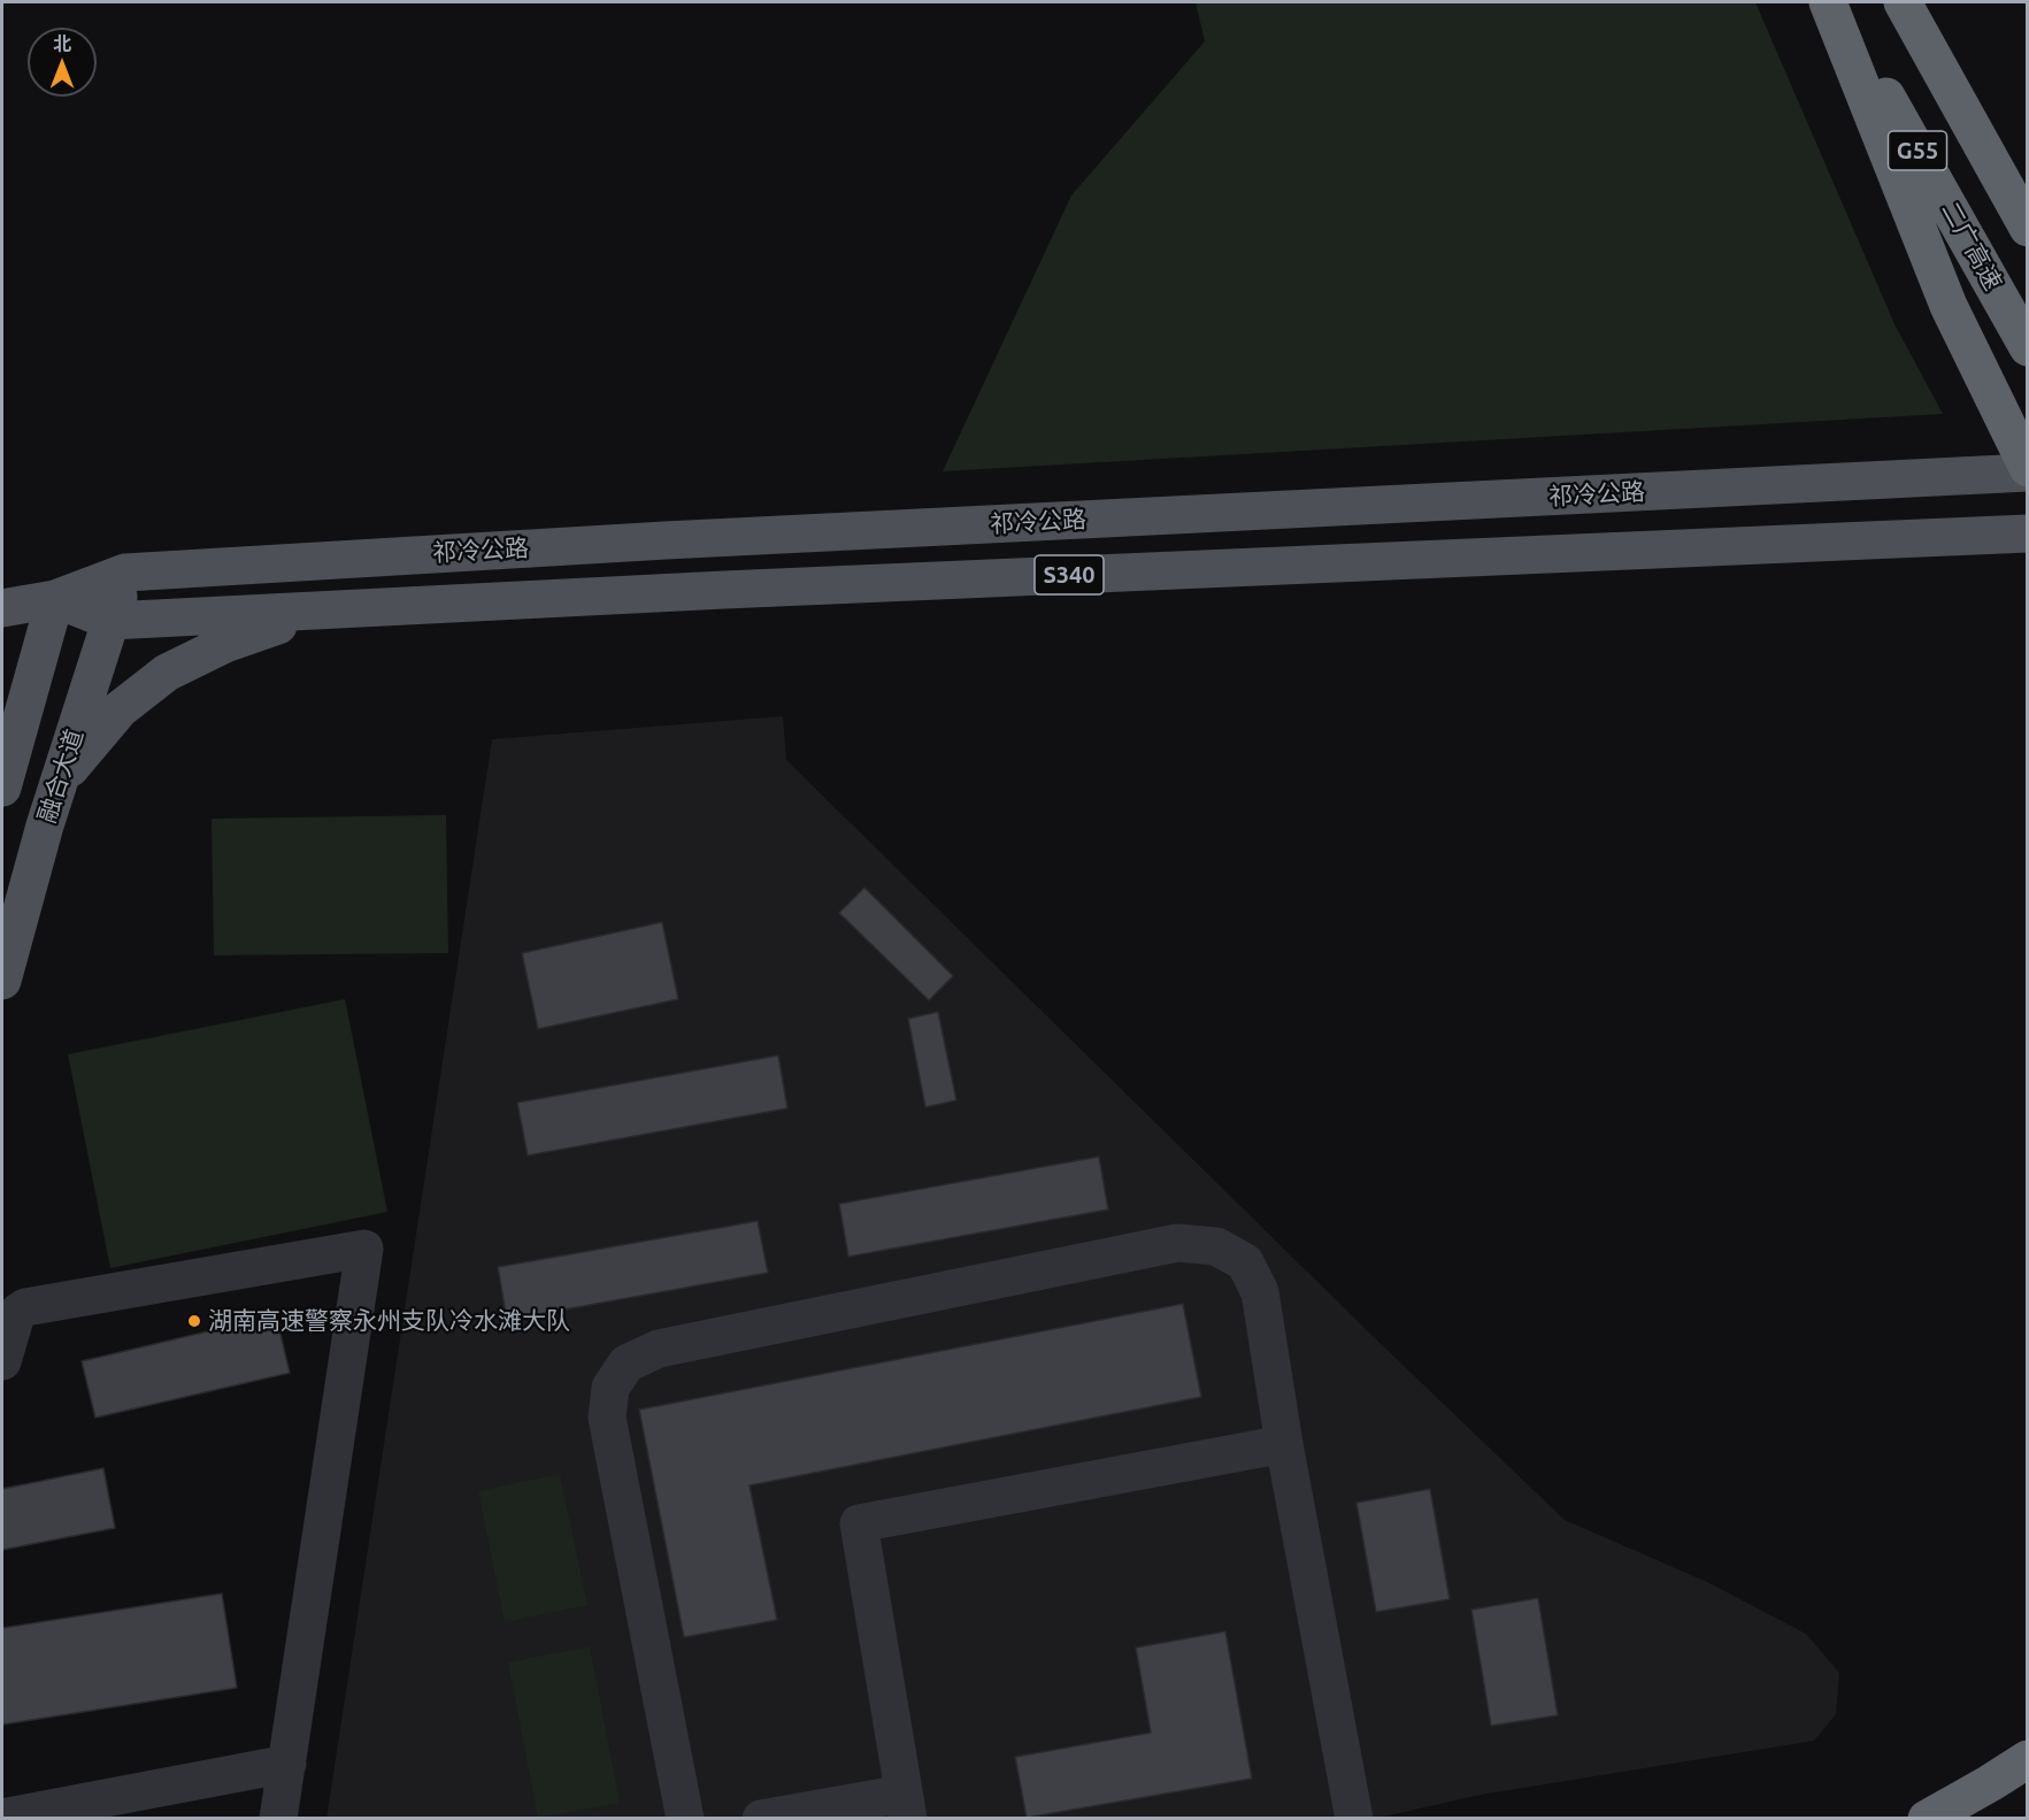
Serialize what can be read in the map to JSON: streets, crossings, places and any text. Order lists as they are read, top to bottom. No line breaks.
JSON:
{"streets":{"highway":["G55","二广高速"],"main road":["祁冷公路","S340","融合大道"]},"crossings":[["祁冷公路","S340"],["祁冷公路","融合大道"],["S340","融合大道"]],"places":["湖南高速警察永州支队冷水滩大队"],"north":"top"}
